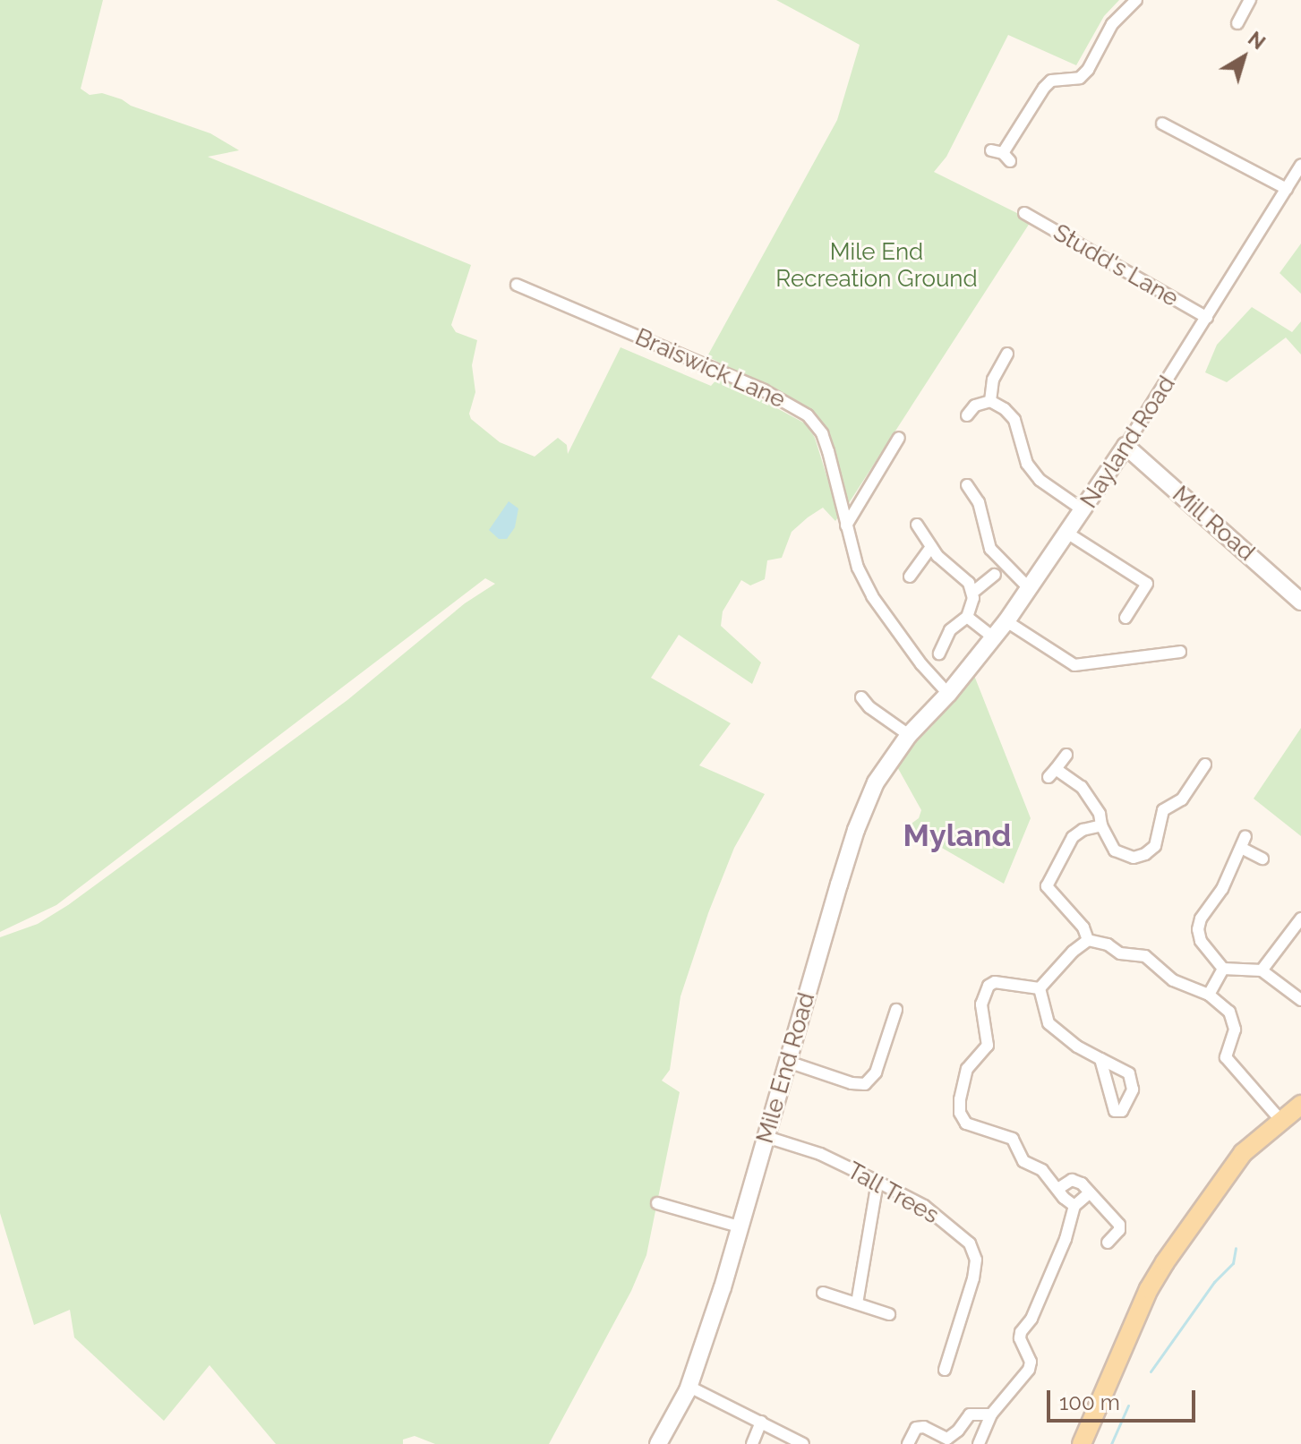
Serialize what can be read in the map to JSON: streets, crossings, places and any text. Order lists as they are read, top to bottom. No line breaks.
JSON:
{"streets":{"street":["Studd's Lane","Braiswick Lane","Nayland Road","Mill Road","Mile End Road","Tall Trees"]},"crossings":[["Studd's Lane","Nayland Road"],["Braiswick Lane","Nayland Road"],["Braiswick Lane","Mile End Road"],["Nayland Road","Mill Road"],["Nayland Road","Mile End Road"],["Mile End Road","Tall Trees"]],"districts":["Myland"],"parks":["Mile End Recreation Ground"],"scale_bar":"100 m","north":"top right"}
